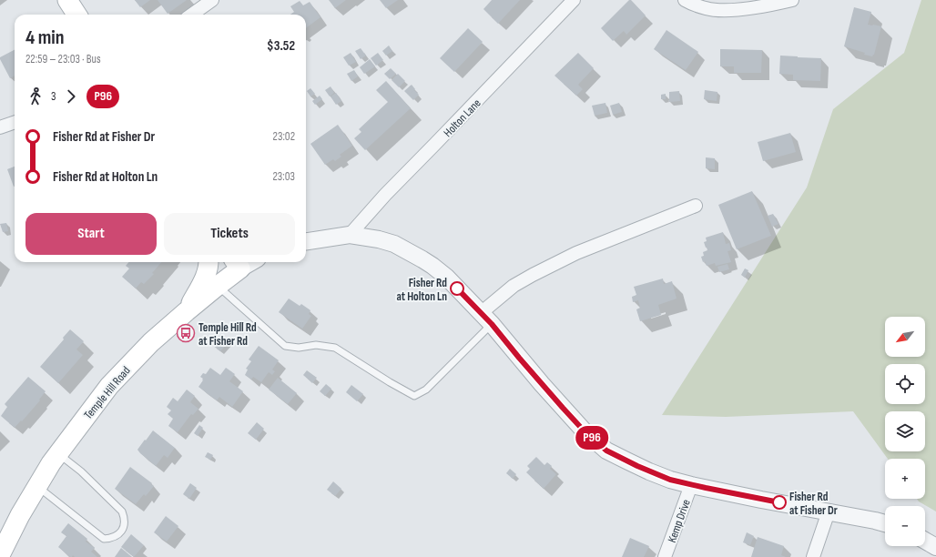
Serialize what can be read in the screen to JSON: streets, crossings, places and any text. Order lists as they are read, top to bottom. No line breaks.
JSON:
{"streets":{"main road":["Temple Hill Road"],"street":["Holton Lane","Kemp Drive"]},"places":{"other":["Fisher Rd at Holton Ln","Fisher Rd at Fisher Dr"],"bus stop":["Temple Hill Rd at Fisher Rd"]},"lines":["bus line P96"],"north":"bottom left","page":{"on_map":"P96","heading":["4 min","22:59 – 23:03 · Bus","$3.52"],"legs":["3","P96"],"list":[{"name":"Fisher Rd at Fisher Dr","value":"23:02"},{"name":"Fisher Rd at Holton Ln","value":"23:03"}],"buttons":["Start","Tickets"],"map_buttons":["+","−"]}}
